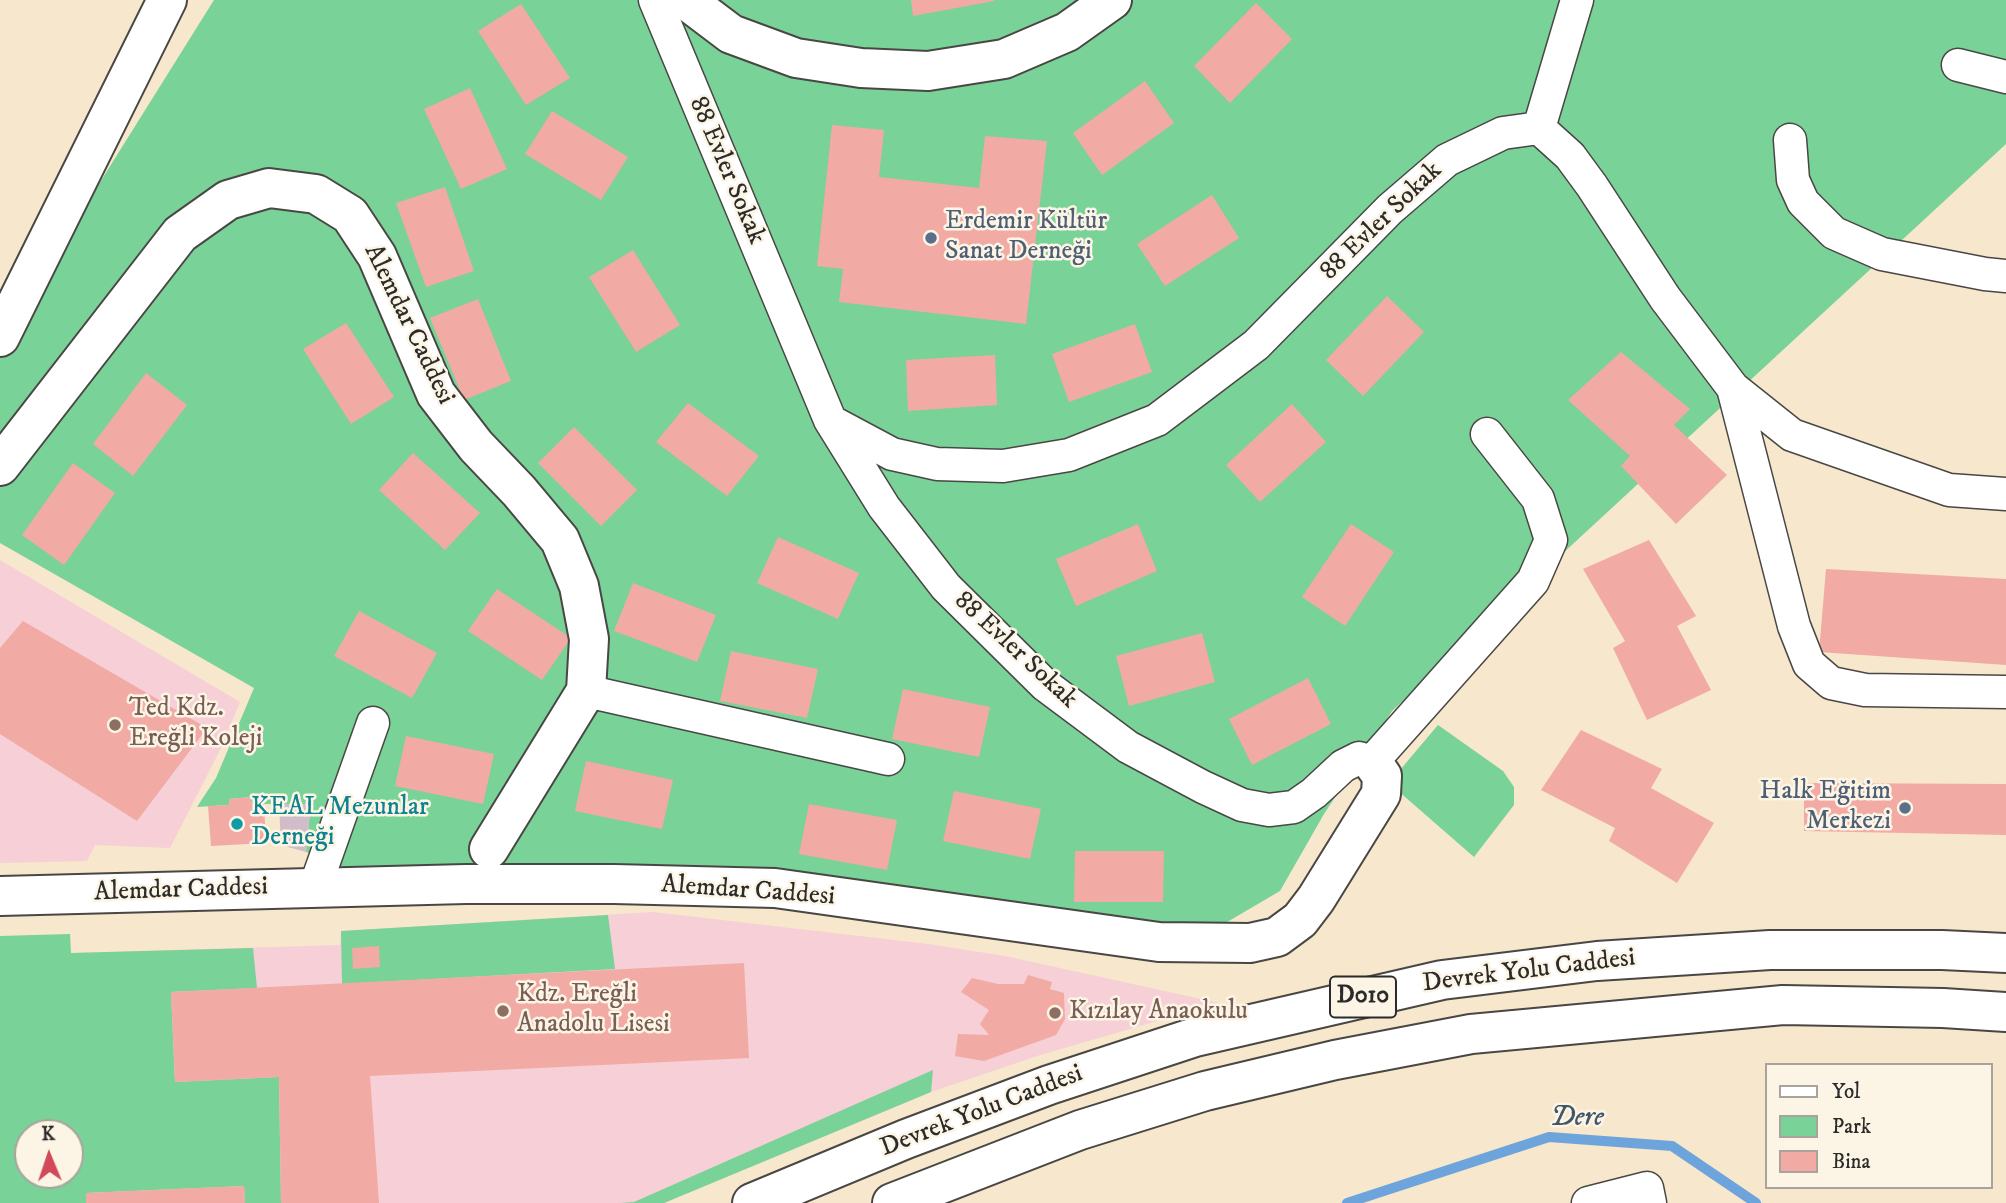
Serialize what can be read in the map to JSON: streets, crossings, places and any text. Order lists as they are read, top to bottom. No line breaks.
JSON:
{"streets":{"main road":["Alemdar Caddesi","Devrek Yolu Caddesi","D010"],"street":["88 Evler Sokak"]},"crossings":[["88 Evler Sokak","Alemdar Caddesi"]],"water":["Dere"],"places":["Erdemir Kültür Sanat Derneği","Ted Kdz. Ereğli Koleji","Halk Eğitim Merkezi","KEAL Mezunlar Derneği","Kdz. Ereğli Anadolu Lisesi","Kızılay Anaokulu"],"legend":["Yol","Park","Bina"],"north":"top"}
